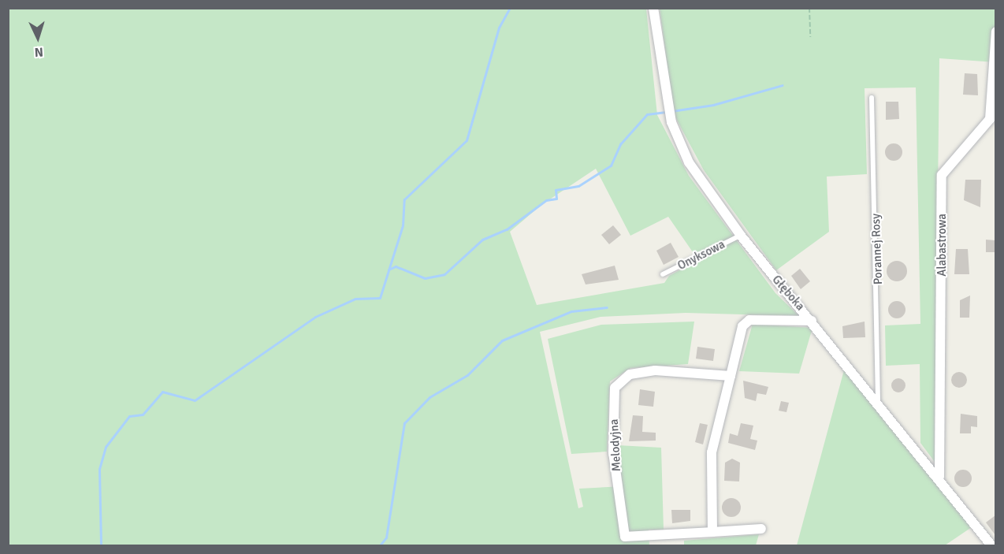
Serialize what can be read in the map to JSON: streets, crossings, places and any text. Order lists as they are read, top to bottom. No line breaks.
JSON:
{"streets":{"street":["Alabastrowa","Głęboka","Melodyjna"],"lane":["Porannej Rosy","Onyksowa"]},"crossings":[["Alabastrowa","Głęboka"],["Porannej Rosy","Głęboka"],["Onyksowa","Głęboka"]],"north":"bottom"}
